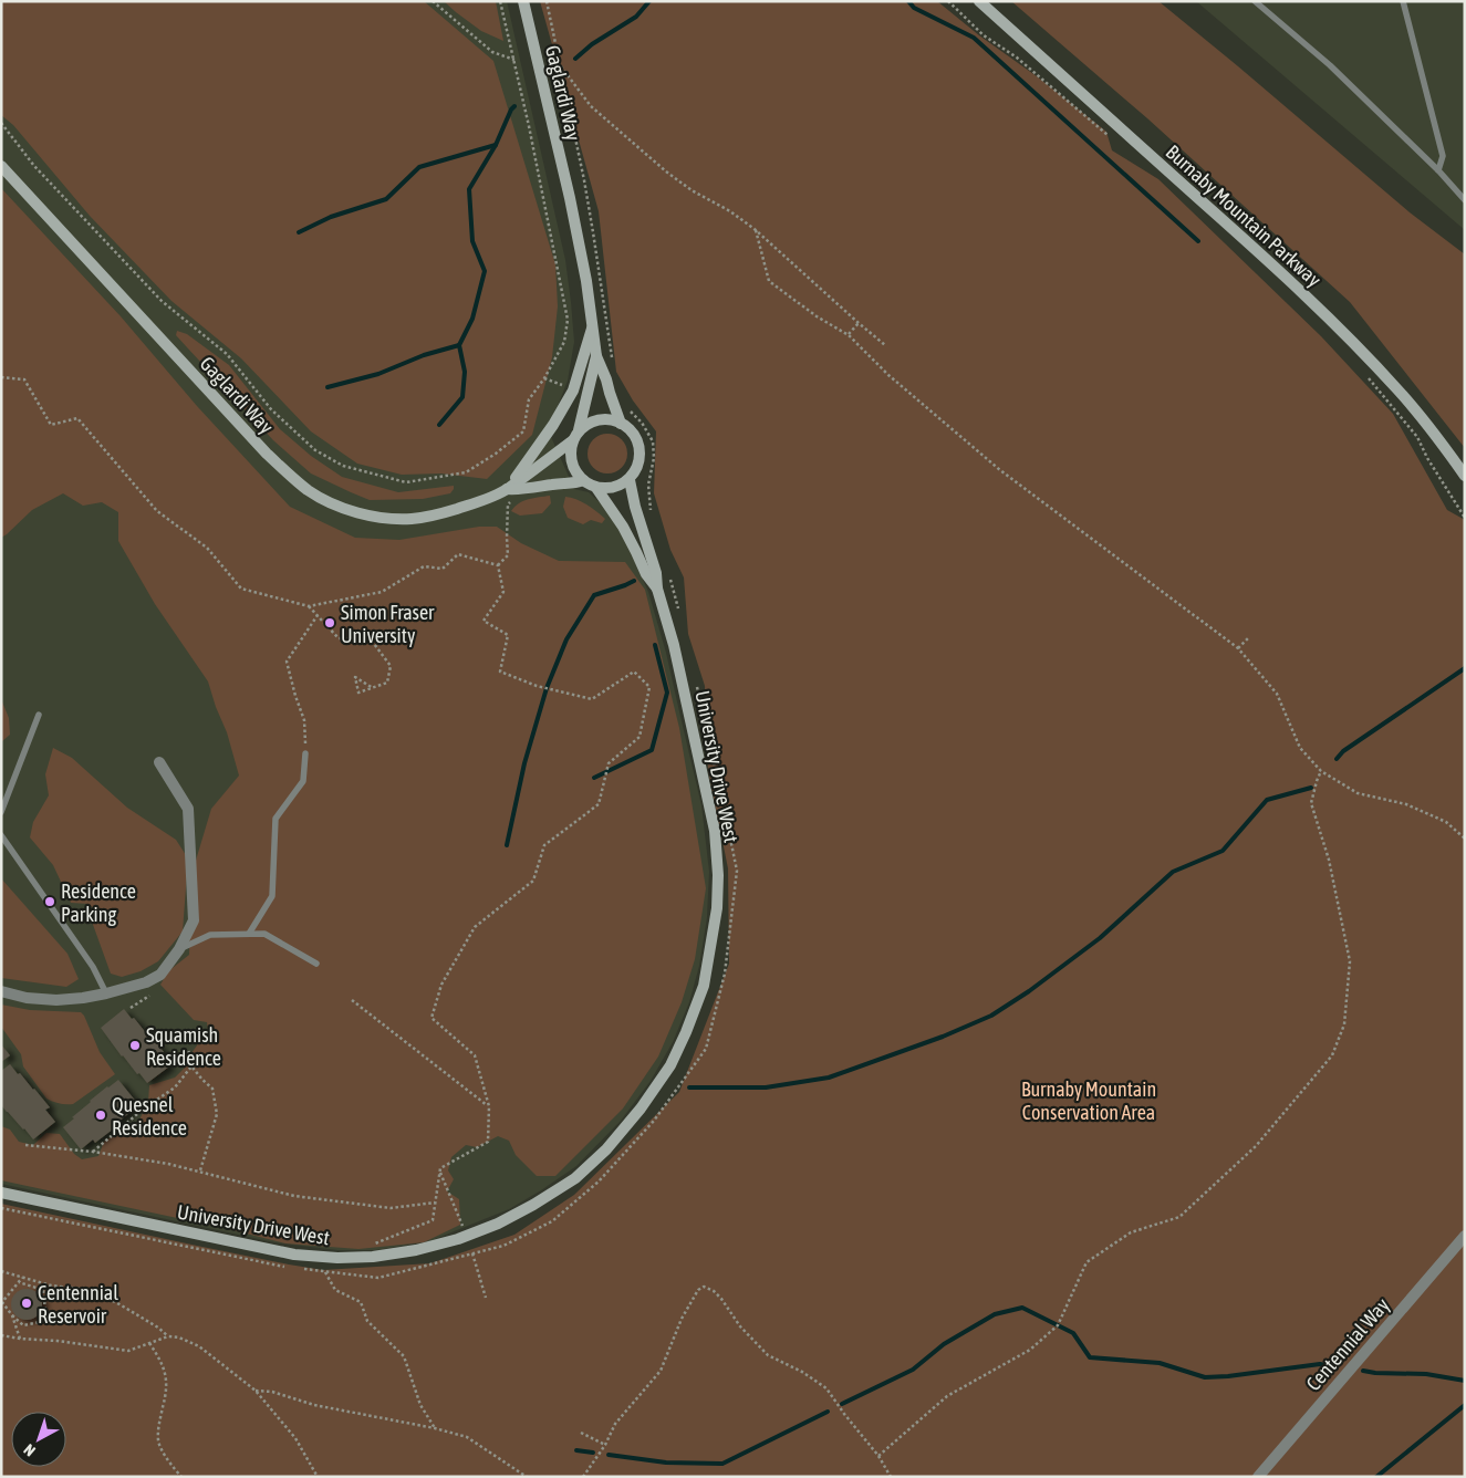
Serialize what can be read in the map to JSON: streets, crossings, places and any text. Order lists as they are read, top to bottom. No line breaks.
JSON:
{"streets":{"street":["Gaglardi Way","Burnaby Mountain Parkway","University Drive West","Centennial Way"]},"crossings":[["Gaglardi Way","University Drive West"]],"parks":["Burnaby Mountain Conservation Area"],"places":["Simon Fraser University","Residence Parking","Squamish Residence","Quesnel Residence","Centennial Reservoir"],"north":"bottom left"}
